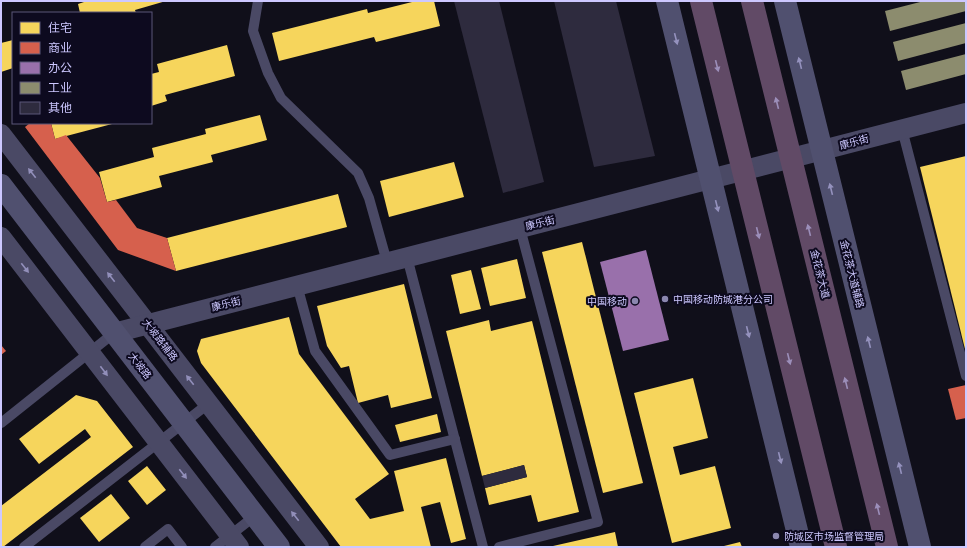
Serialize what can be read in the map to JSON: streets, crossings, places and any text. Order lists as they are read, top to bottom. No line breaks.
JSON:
{"streets":{"highway":["金花茶大道"],"street":["康乐街","金花茶大道辅路","大坡路辅路","大坡路"]},"crossings":[["康乐街","金花茶大道"],["康乐街","金花茶大道辅路"],["康乐街","大坡路辅路"],["康乐街","大坡路"]],"places":["中国移动防城港分公司","中国移动","防城区市场监督管理局"],"legend":["住宅","商业","办公","工业","其他"]}
